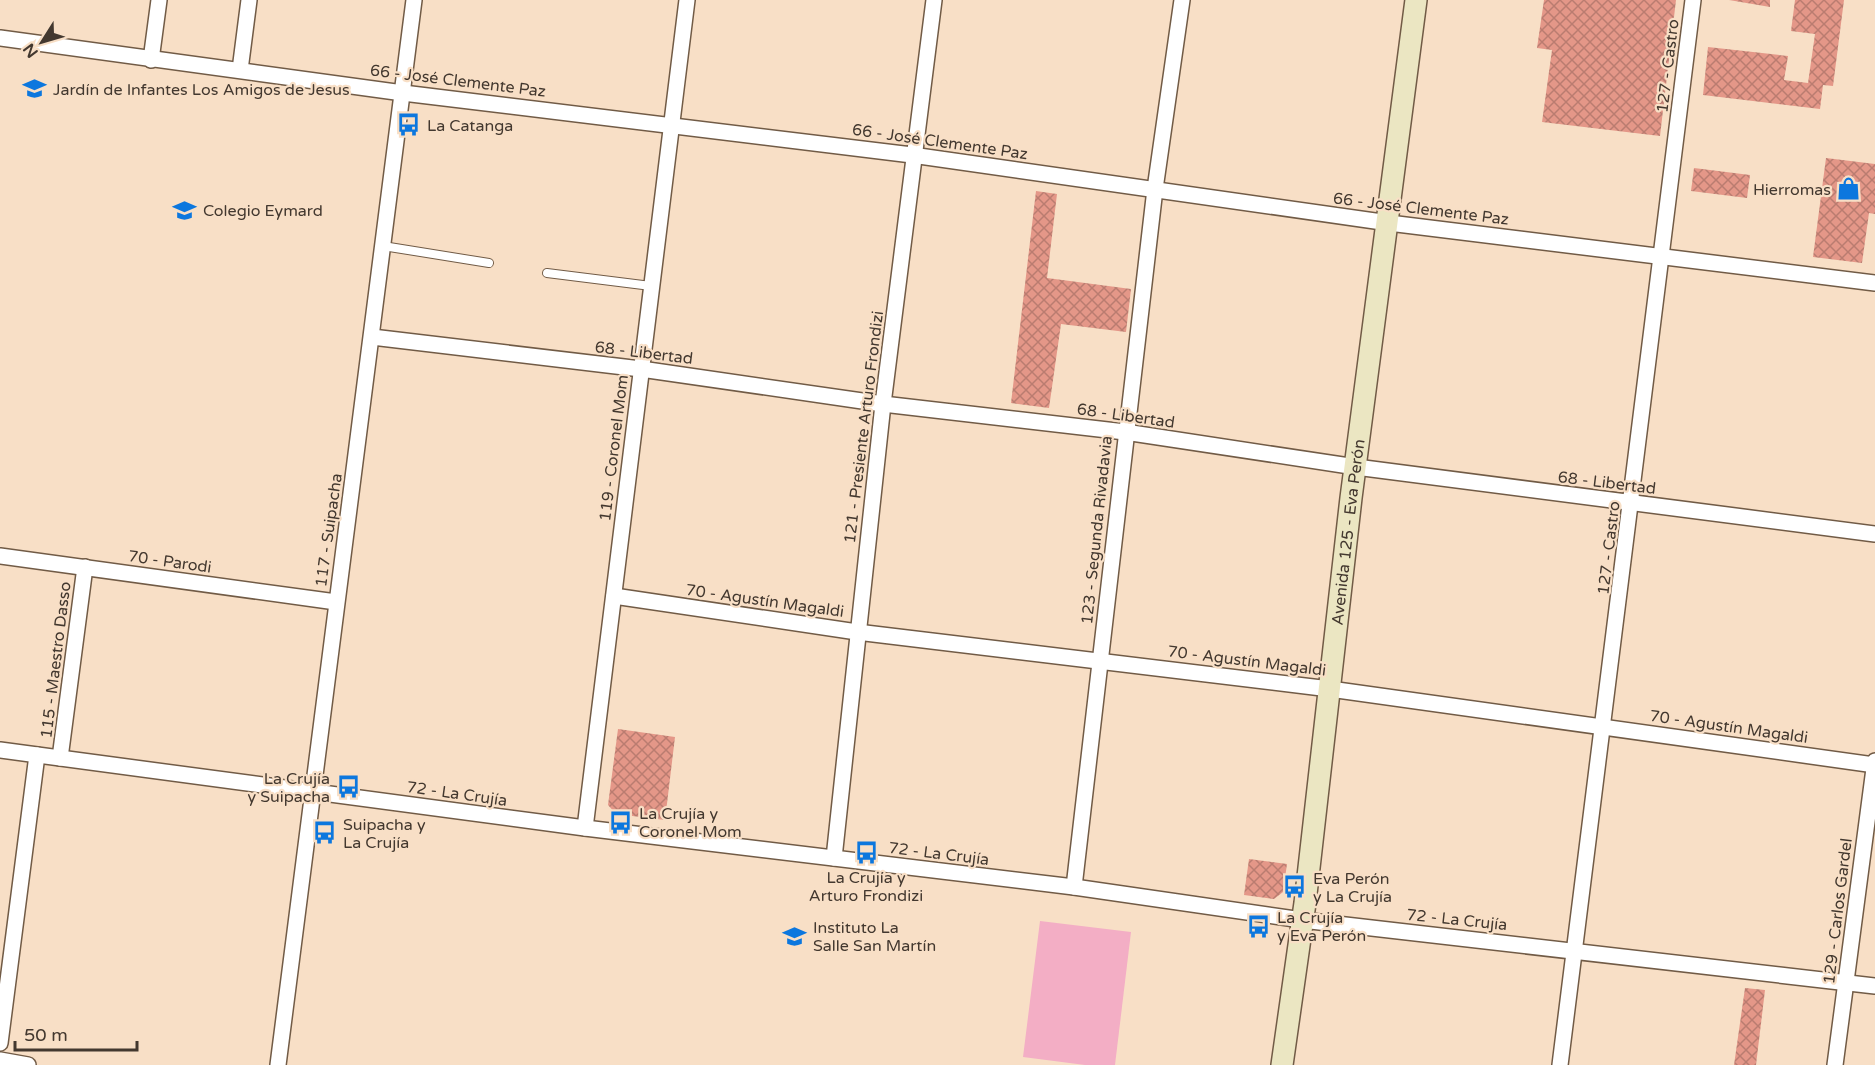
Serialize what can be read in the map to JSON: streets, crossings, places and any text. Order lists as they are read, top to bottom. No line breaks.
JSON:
{"streets":{"main road":["Avenida 125 - Eva Perón"],"street":["127 - Castro","66 - José Clemente Paz","68 - Libertad","121 - Presiente Arturo Frondizi","119 - Coronel Mom","117 - Suipacha","123 - Segunda Rivadavia","70 - Parodi","70 - Agustín Magaldi","115 - Maestro Dasso","72 - La Crujía","129 - Carlos Gardel"]},"crossings":[["127 - Castro","66 - José Clemente Paz"],["127 - Castro","68 - Libertad"],["127 - Castro","70 - Agustín Magaldi"],["127 - Castro","72 - La Crujía"],["66 - José Clemente Paz","121 - Presiente Arturo Frondizi"],["66 - José Clemente Paz","119 - Coronel Mom"],["66 - José Clemente Paz","117 - Suipacha"],["66 - José Clemente Paz","123 - Segunda Rivadavia"],["66 - José Clemente Paz","Avenida 125 - Eva Perón"],["68 - Libertad","121 - Presiente Arturo Frondizi"],["68 - Libertad","119 - Coronel Mom"],["68 - Libertad","117 - Suipacha"],["68 - Libertad","123 - Segunda Rivadavia"],["68 - Libertad","Avenida 125 - Eva Perón"],["121 - Presiente Arturo Frondizi","70 - Agustín Magaldi"],["121 - Presiente Arturo Frondizi","72 - La Crujía"],["119 - Coronel Mom","70 - Agustín Magaldi"],["119 - Coronel Mom","72 - La Crujía"],["117 - Suipacha","70 - Parodi"],["117 - Suipacha","72 - La Crujía"],["123 - Segunda Rivadavia","70 - Agustín Magaldi"],["123 - Segunda Rivadavia","72 - La Crujía"],["Avenida 125 - Eva Perón","70 - Agustín Magaldi"],["Avenida 125 - Eva Perón","72 - La Crujía"],["70 - Parodi","115 - Maestro Dasso"],["70 - Agustín Magaldi","129 - Carlos Gardel"],["115 - Maestro Dasso","72 - La Crujía"],["72 - La Crujía","129 - Carlos Gardel"]],"places":{"school or university":["Jardín de Infantes Los Amigos de Jesus","Colegio Eymard","Instituto La Salle San Martín"],"bus stop":["La Catanga","La Crujía y Suipacha","La Crujía y Coronel Mom","Suipacha y La Crujía","La Crujía y Arturo Frondizi","Eva Perón y La Crujía","La Crujía y Eva Perón"],"shop":["Hierromas"]},"scale_bar":"50 m","north":"bottom left"}
